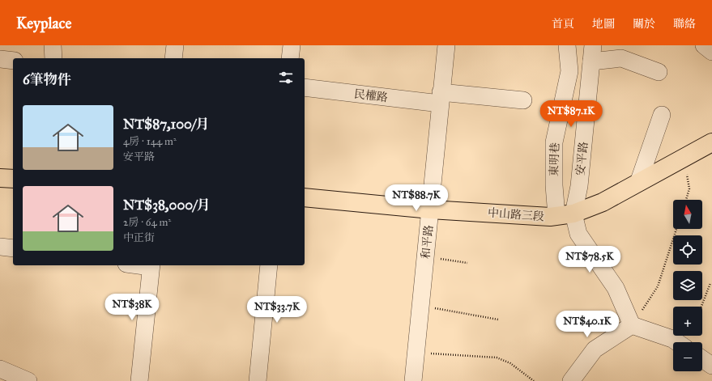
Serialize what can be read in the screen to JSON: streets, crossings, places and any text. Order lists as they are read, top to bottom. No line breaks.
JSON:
{"streets":{"main road":["中山路三段"],"street":["民權路","安平路","東明巷","和平路"]},"crossings":[["民權路","和平路"],["安平路","東明巷"],["安平路","中山路三段"],["東明巷","中山路三段"],["中山路三段","和平路"]],"north":"top","page":{"header":"Keyplace","nav":["首頁","地圖","關於","聯絡"],"heading":"6筆物件","list":[{"name":"NT$87,100/月","note":"4房 · 144 m² · 安平路"},{"name":"NT$38,000/月","note":"2房 · 64 m² · 中正街"}],"price":["NT$87.1K","NT$88.7K","NT$78.5K","NT$38K","NT$33.7K","NT$40.1K"],"map_buttons":["+","−"]}}
